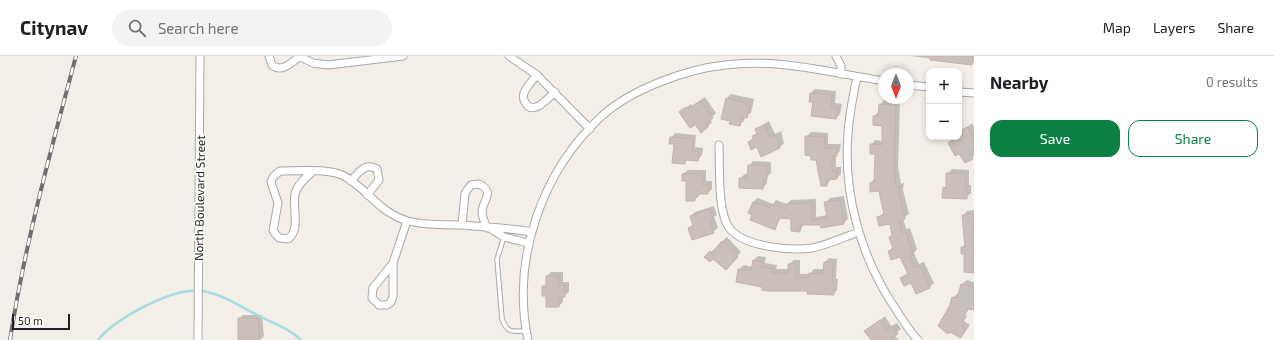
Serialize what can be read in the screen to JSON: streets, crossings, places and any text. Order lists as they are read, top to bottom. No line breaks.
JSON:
{"streets":{"street":["North Boulevard Street"]},"scale_bar":"50 m","north":"bottom","page":{"header":"Citynav","search":"Search here","nav":["Map","Layers","Share"],"heading":["Nearby","0 results"],"map_buttons":["+","−"],"buttons":["Save","Share"],"scale":"50 m"}}
